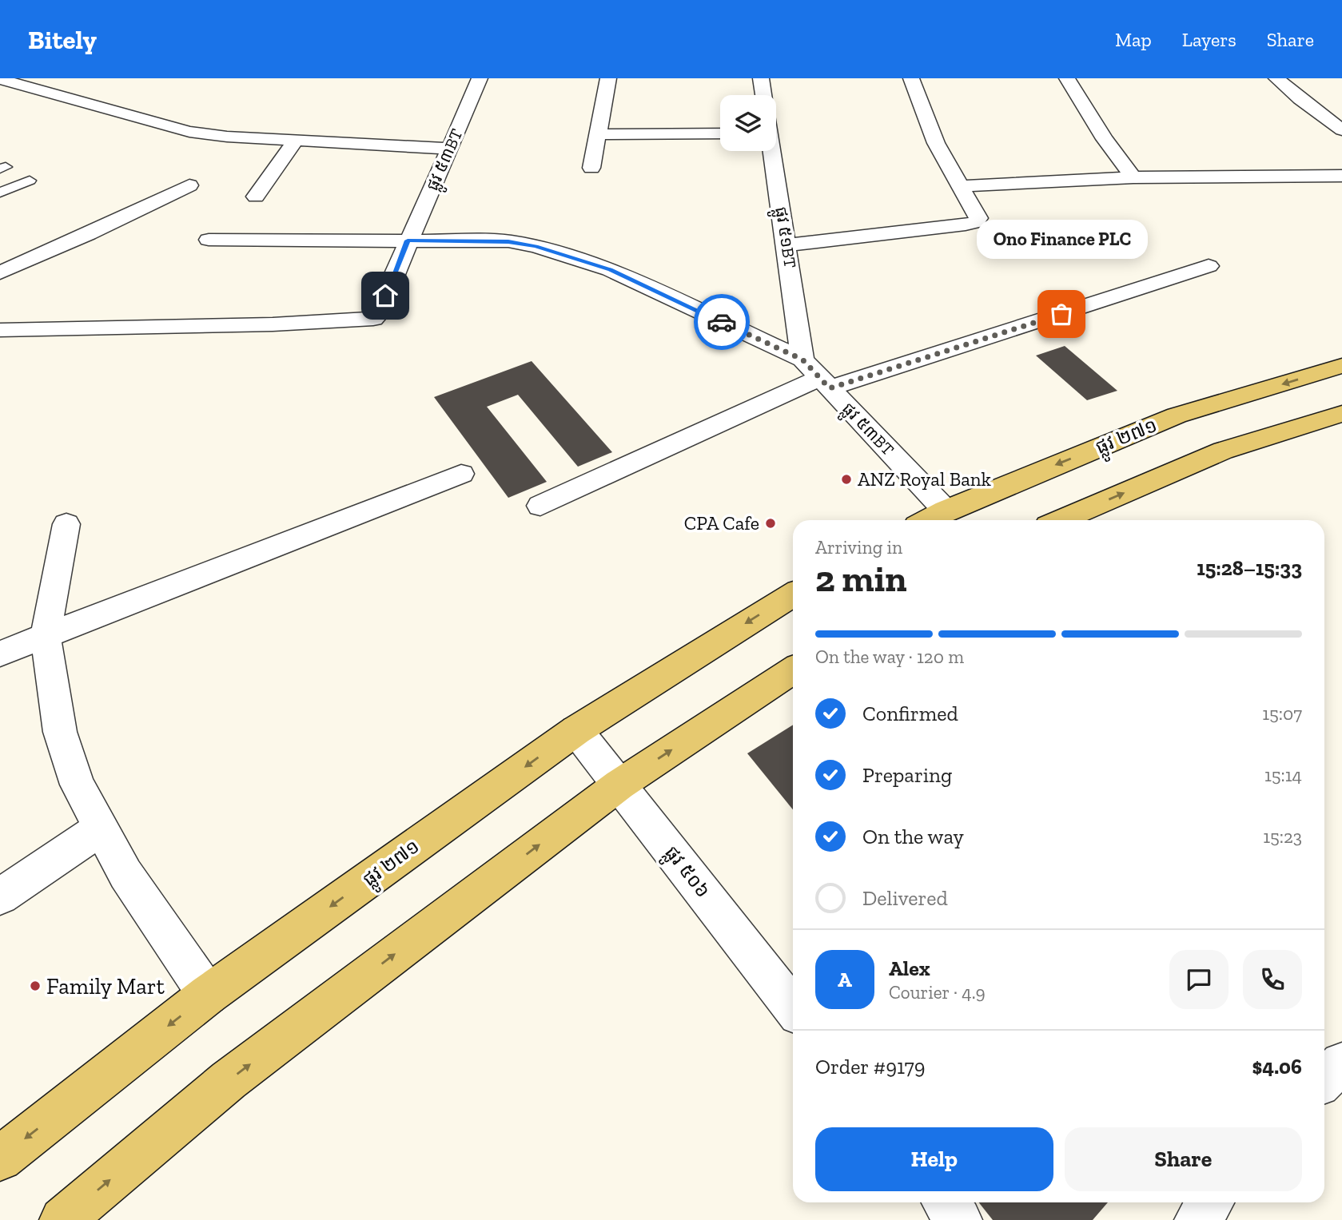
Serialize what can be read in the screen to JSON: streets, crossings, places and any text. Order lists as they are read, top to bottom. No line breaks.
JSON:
{"streets":{"main road":["ផ្លូវ ២៧១"],"street":["ផ្លូវ ៥៣BT","ផ្លូវ ៥១BT","ផ្លូវ ៥០៦"]},"crossings":[["ផ្លូវ ៥៣BT","ផ្លូវ ៥១BT"],["ផ្លូវ ៥៣BT","ផ្លូវ ២៧១"],["ផ្លូវ ២៧១","ផ្លូវ ៥០៦"]],"places":["Ono Finance PLC","ANZ Royal Bank","CPA Cafe","Family Mart"],"page":{"header":"Bitely","nav":["Map","Layers","Share"],"bubble":"Ono Finance PLC","heading":["2 min","Arriving in","15:28–15:33"],"panel":["Alex","Courier · 4.9","Order #9179","$4.06"],"bar":"On the way · 120 m","list":[["Confirmed","15:07"],["Preparing","15:14"],["On the way","15:23"],"Delivered"],"round":"A","buttons":["Help","Share"]}}
